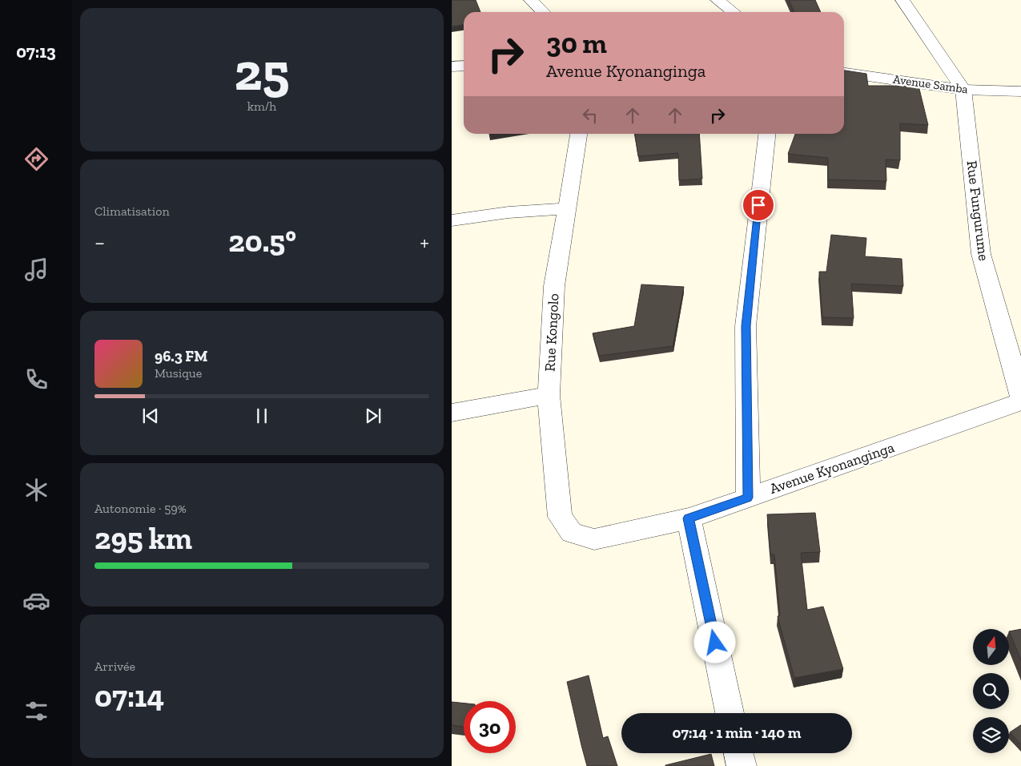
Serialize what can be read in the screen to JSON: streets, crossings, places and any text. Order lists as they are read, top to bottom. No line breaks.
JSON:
{"streets":{"street":["Avenue Samba","Rue Fungurume","Rue Kongolo","Avenue Kyonanginga"]},"crossings":[["Avenue Samba","Rue Fungurume"],["Rue Fungurume","Avenue Kyonanginga"],["Rue Kongolo","Avenue Kyonanginga"]],"north":"top","page":{"tabs":"07:13","tile":[["25","km/h"],"Climatisation",["Autonomie · 59%","295 km"],["Arrivée","07:14"]],"turn":["30 m","Avenue Kyonanginga"],"heat":["−","20.5°","+"],"song":["96.3 FM","Musique"],"limit":"30","trip":"07:14 · 1 min · 140 m"}}
